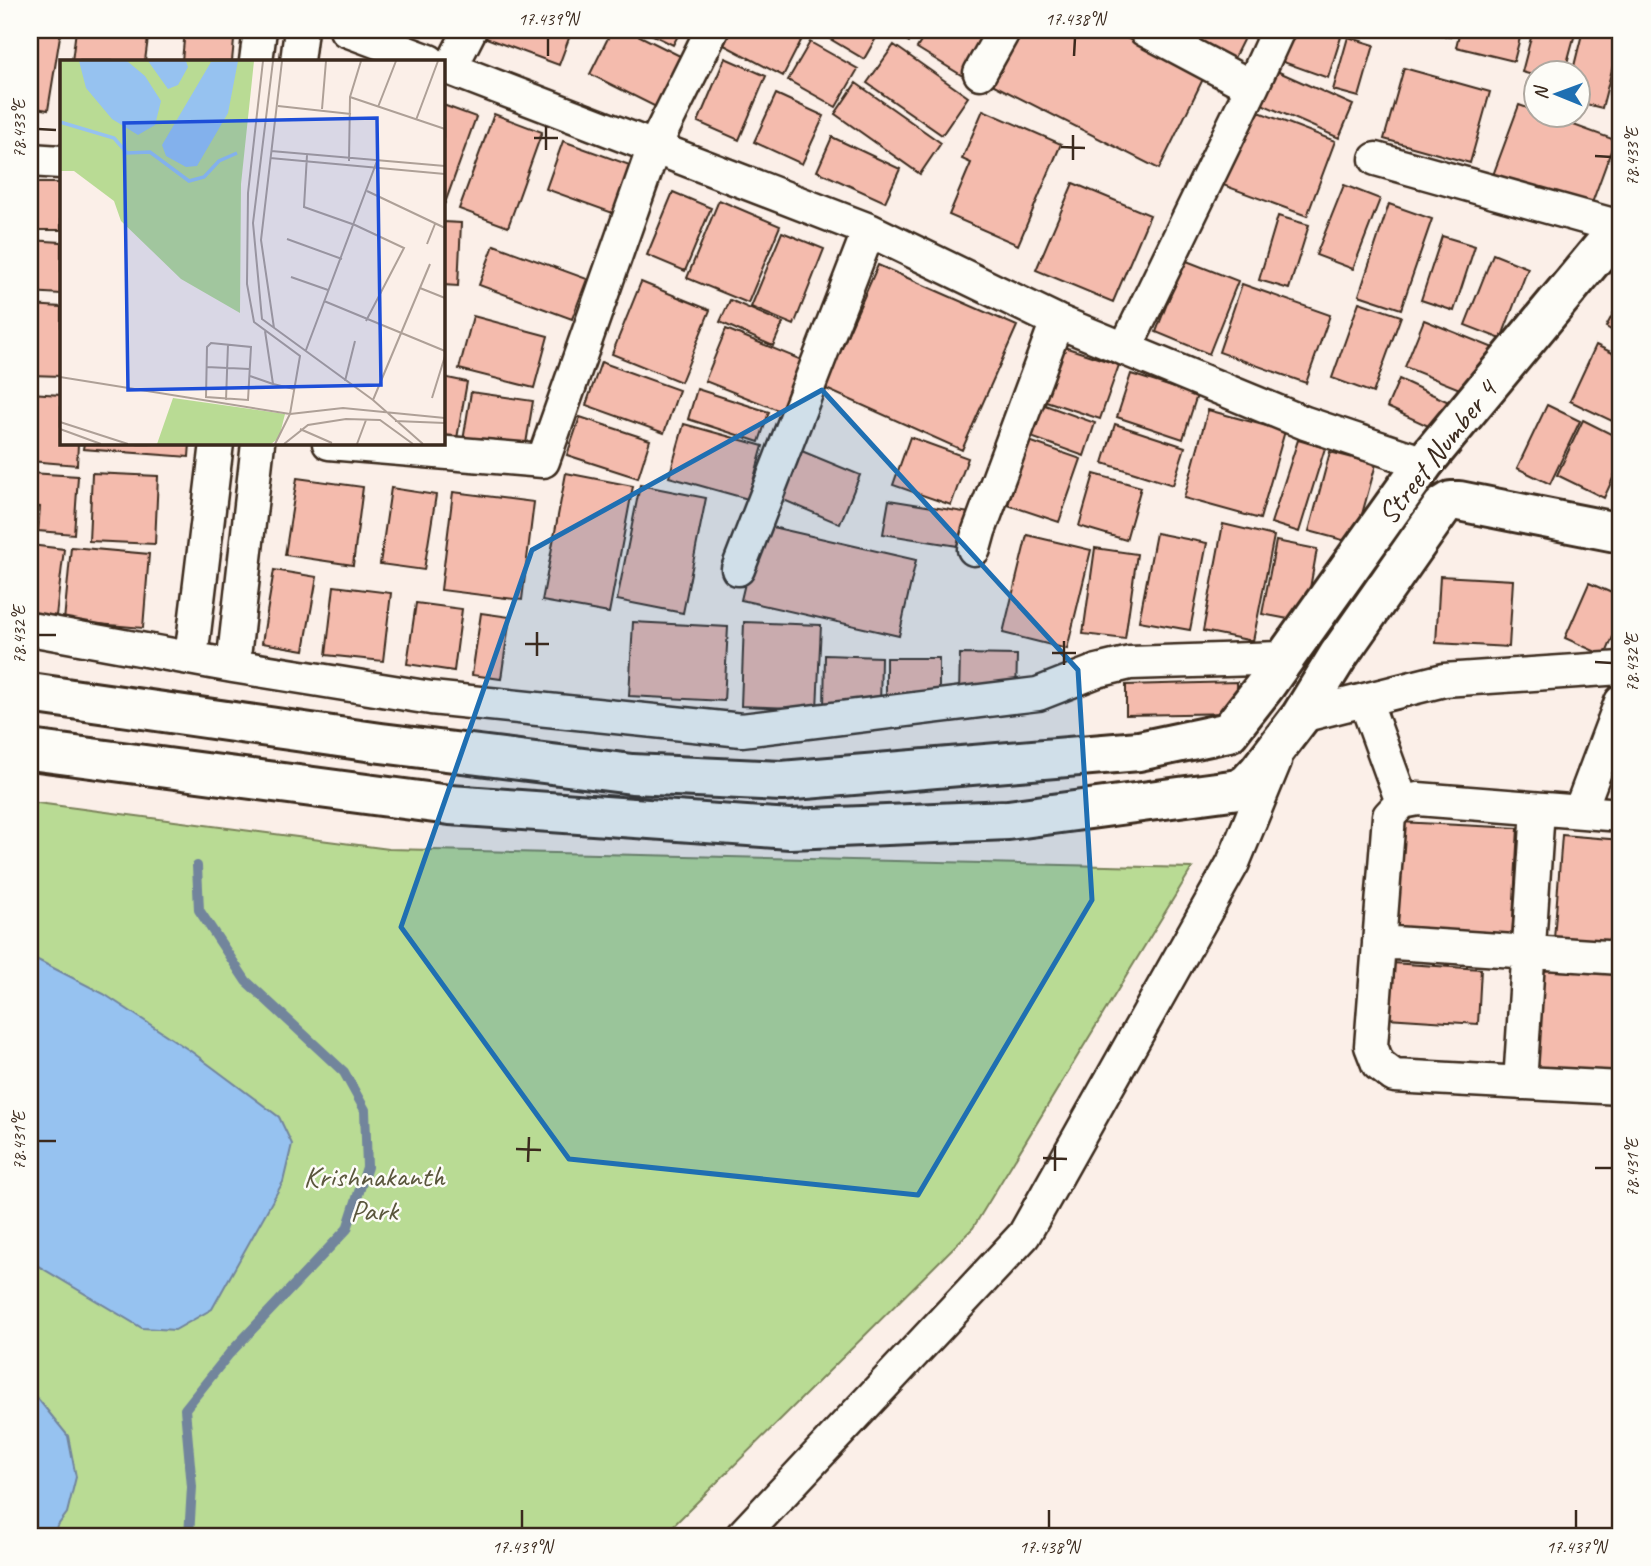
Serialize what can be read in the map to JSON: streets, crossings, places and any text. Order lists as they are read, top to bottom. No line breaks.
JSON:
{"streets":{"main road":["Street Number 4"]},"parks":["Krishnakanth Park"],"north":"left","coordinates":["17.439°N","17.438°N","78.433°E","78.432°E","78.431°E","17.437°N"]}
